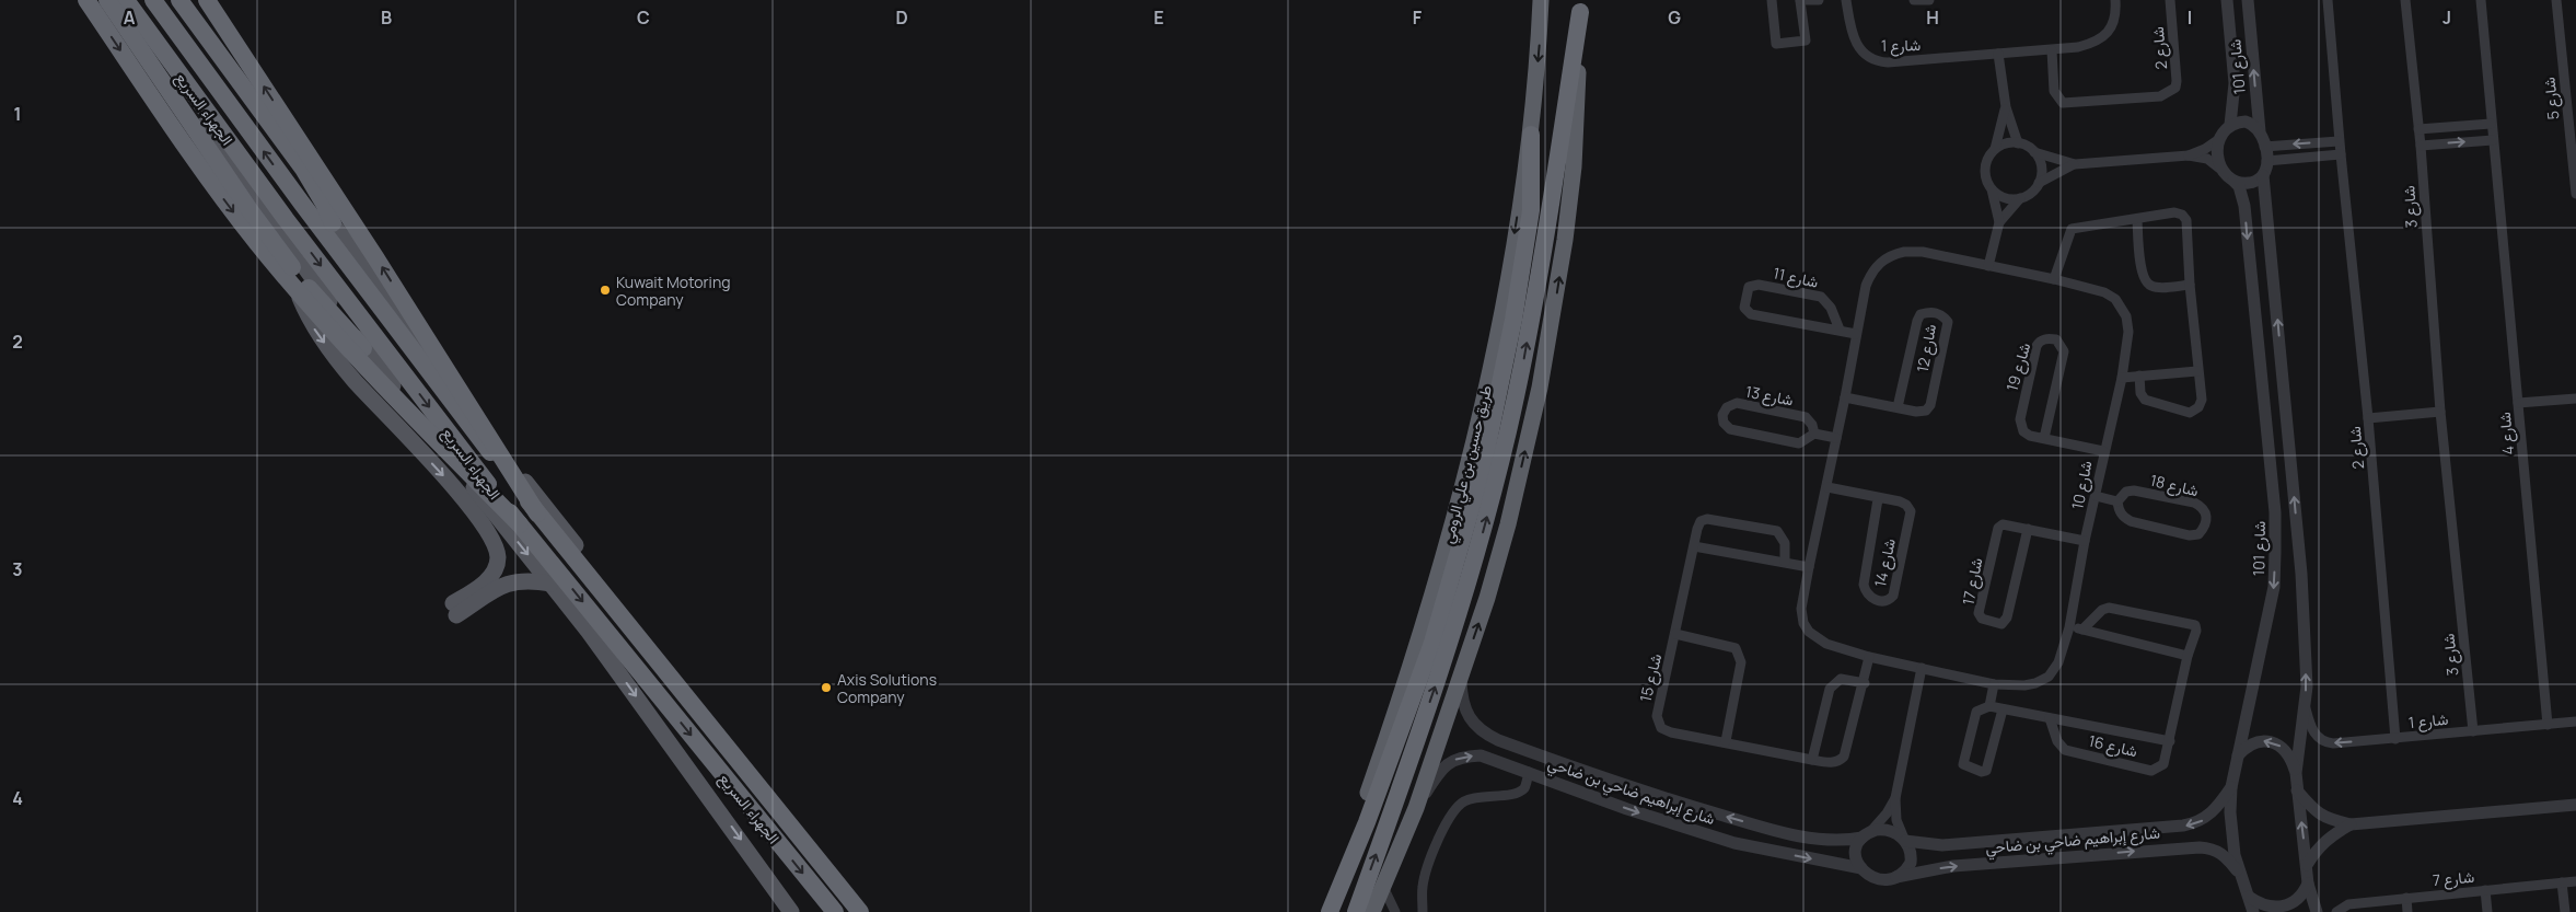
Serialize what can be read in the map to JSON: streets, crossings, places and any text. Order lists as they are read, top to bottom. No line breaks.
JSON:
{"streets":{"highway":["الجهراء السريع","طريق حسين بن علي الرومي"],"street":["شارع 1","شارع 2","شارع 101","شارع 5","شارع 3","شارع 11","شارع 12","شارع 19","شارع 13","شارع 4","شارع 10","شارع 18","شارع 14","شارع 17","شارع 15","شارع 16","شارع إبراهيم ضاحي بن ضاحي","شارع 7"]},"crossings":[["شارع 1","شارع 2"],["شارع 1","شارع 3"],["شارع 1","شارع 4"],["شارع 101","شارع إبراهيم ضاحي بن ضاحي"],["شارع 11","شارع 10"],["شارع 12","شارع 10"],["شارع 19","شارع 10"],["شارع 13","شارع 10"],["شارع 10","شارع 14"],["شارع 10","شارع 17"],["شارع 10","شارع 15"]],"places":["Kuwait Motoring Company","Axis Solutions Company"],"grid":{"columns":["A","B","C","D","E","F","G","H","I","J"],"rows":["1","2","3","4"]}}
